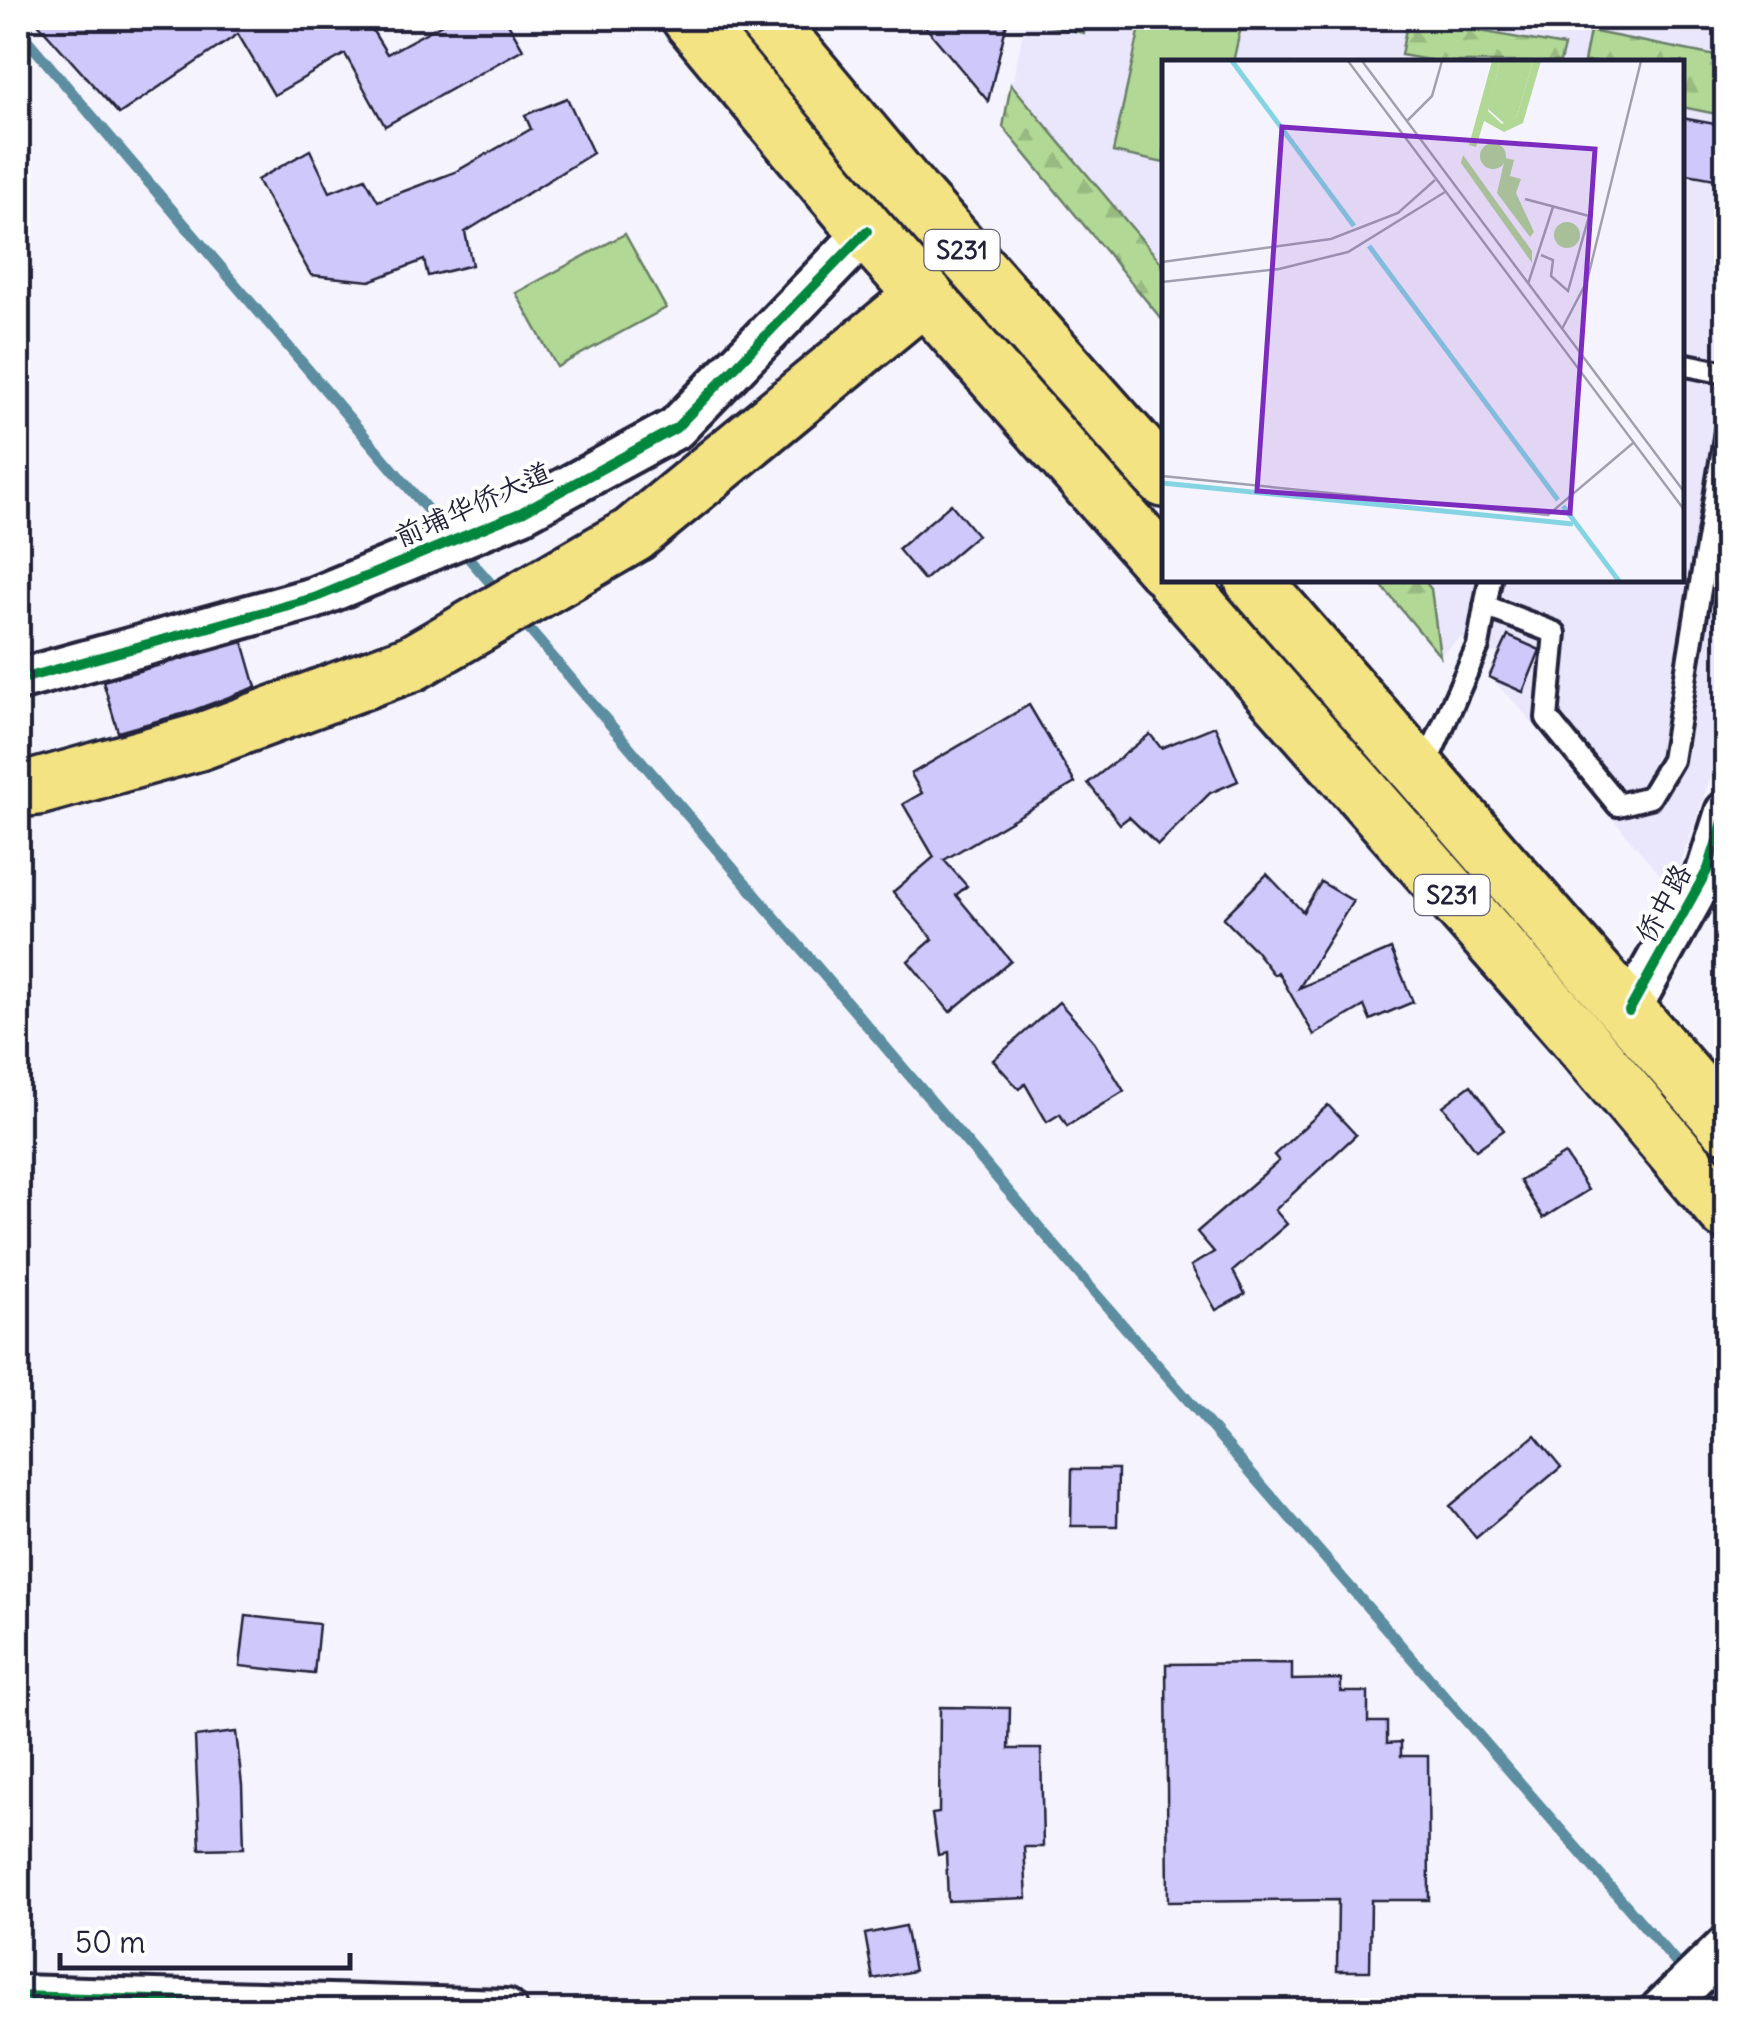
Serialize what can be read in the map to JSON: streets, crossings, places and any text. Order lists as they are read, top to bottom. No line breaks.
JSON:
{"streets":{"main road":["S231"],"street":["前埔华侨大道","侨中路"]},"crossings":[["S231","前埔华侨大道"],["S231","侨中路"]],"scale_bar":"50 m"}
